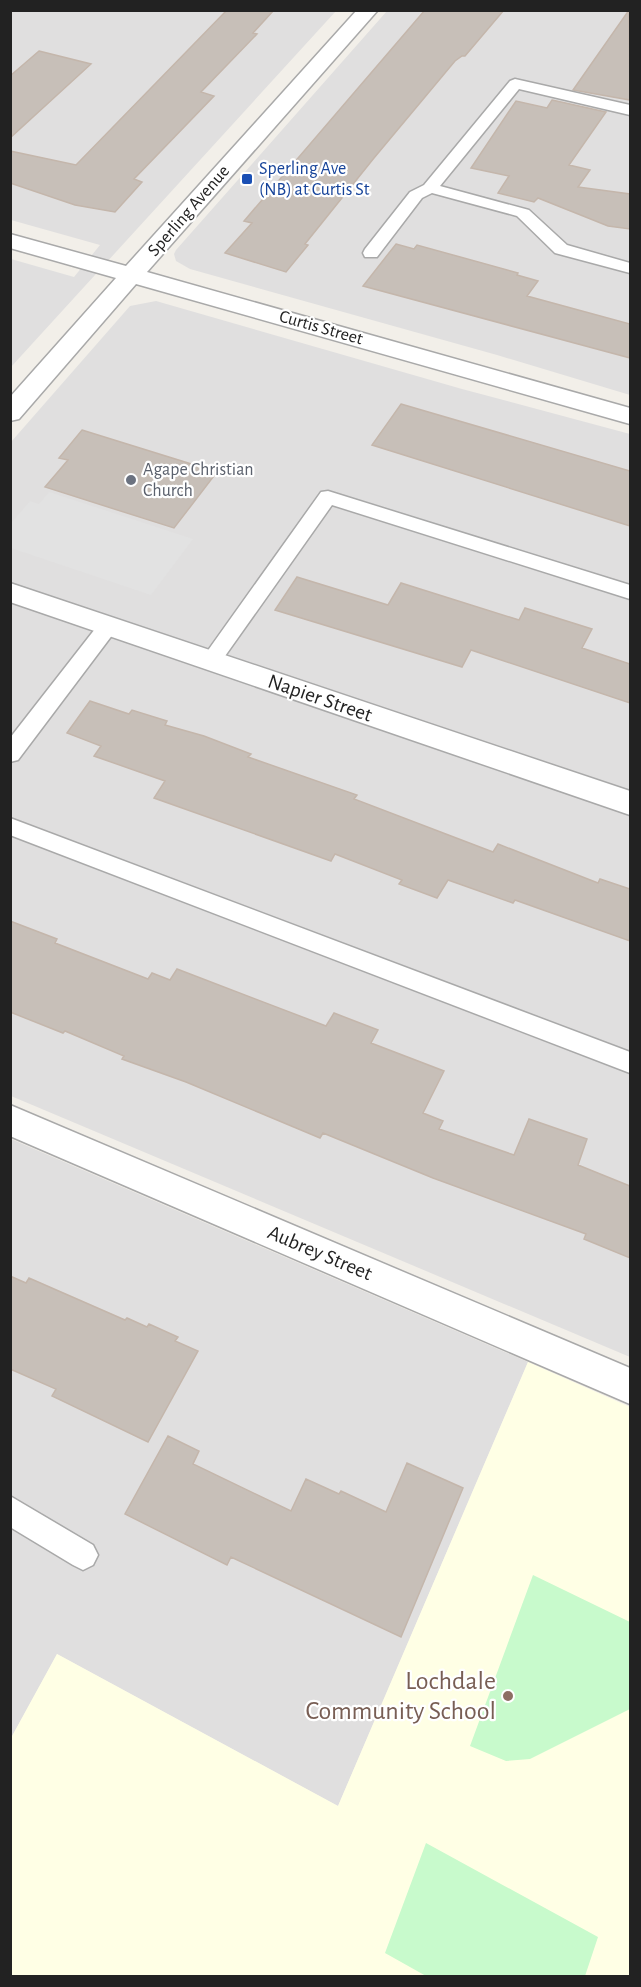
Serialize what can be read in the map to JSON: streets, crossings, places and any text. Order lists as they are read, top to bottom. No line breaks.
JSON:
{"streets":{"street":["Sperling Avenue","Curtis Street","Napier Street","Aubrey Street"]},"crossings":[["Sperling Avenue","Curtis Street"]],"places":{"transit":["Sperling Ave (NB) at Curtis St"],"other":["Agape Christian Church","Lochdale Community School"]}}
